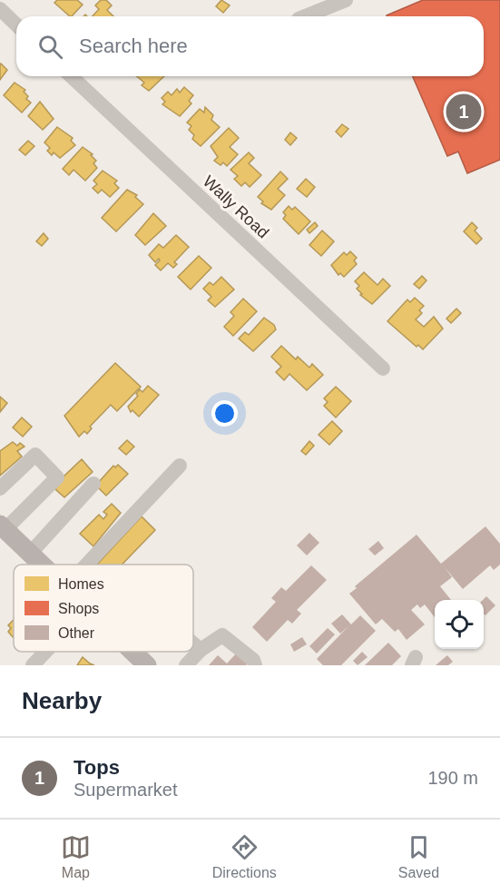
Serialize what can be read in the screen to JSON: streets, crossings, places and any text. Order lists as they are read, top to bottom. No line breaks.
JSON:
{"streets":{"street":["Wally Road"]},"legend":["Homes","Shops","Other"],"page":{"search":"Search here","pins":"1","heading":"Nearby","list":[{"mark":"1","name":"Tops","note":"Supermarket","value":"190 m"}],"nav":["Map","Directions","Saved"]}}
